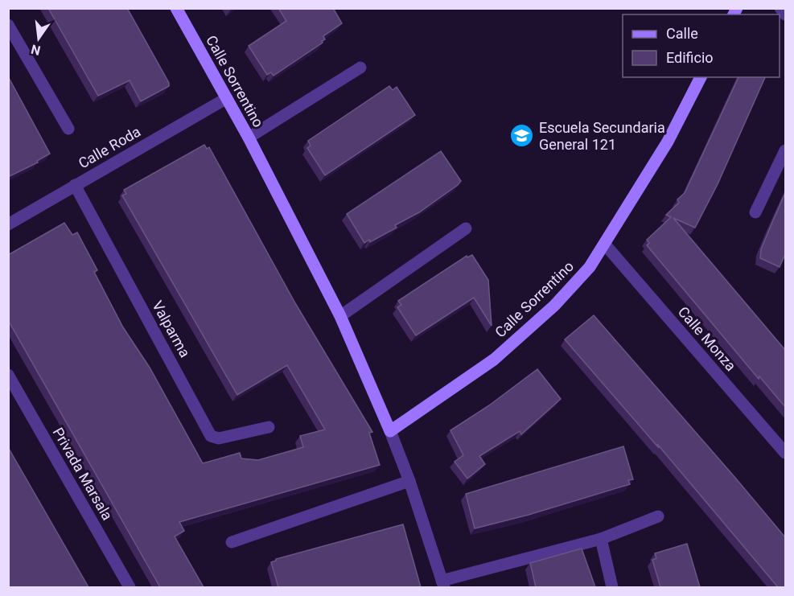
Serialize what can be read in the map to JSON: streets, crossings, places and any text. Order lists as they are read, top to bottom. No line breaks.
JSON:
{"streets":{"street":["Calle Sorrentino","Calle Roda","Valparma","Calle Monza","Privada Marsala"]},"crossings":[["Calle Sorrentino","Calle Roda"],["Calle Sorrentino","Calle Monza"],["Calle Roda","Valparma"]],"places":{"school or university":["Escuela Secundaria General 121"]},"legend":["Calle","Edificio"],"north":"bottom"}
